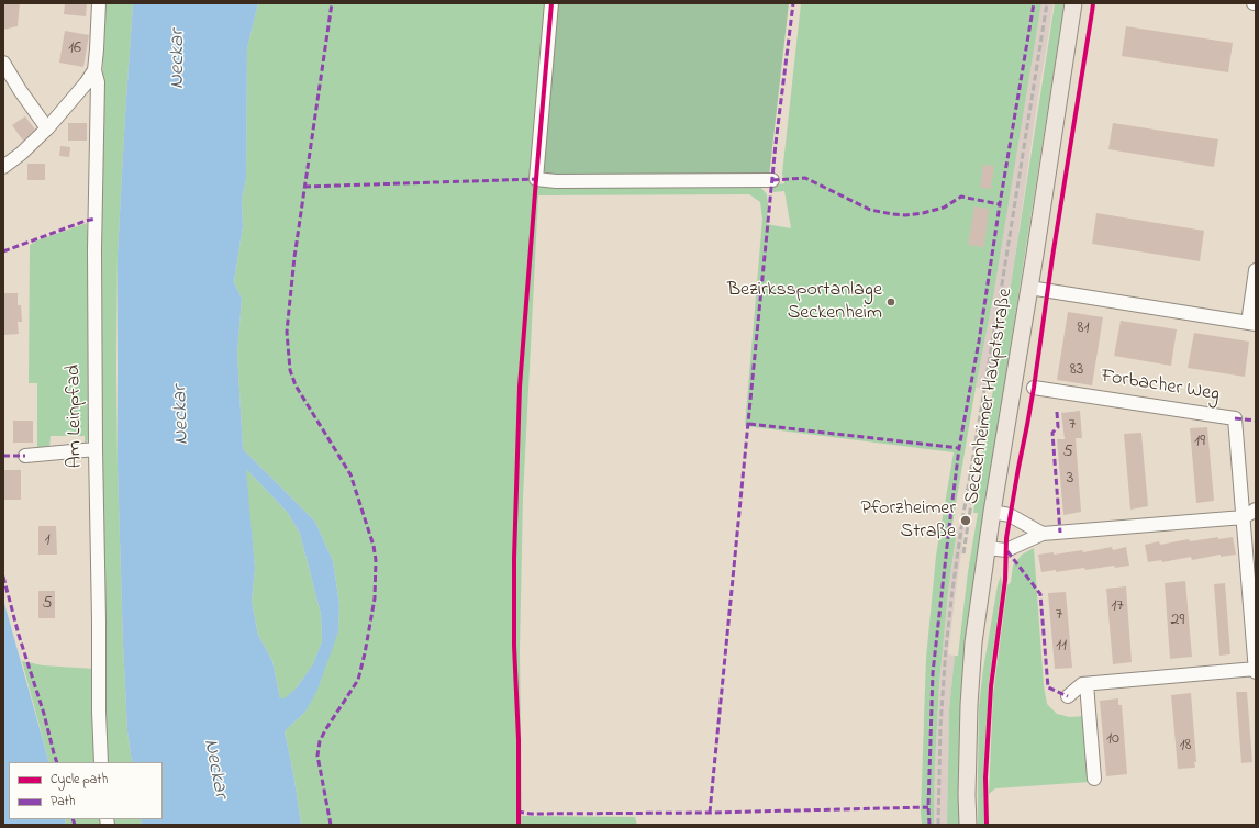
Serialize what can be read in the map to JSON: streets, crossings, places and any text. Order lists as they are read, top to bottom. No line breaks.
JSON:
{"streets":{"main road":["Seckenheimer Hauptstraße"],"street":["Forbacher Weg","Am Leinpfad"]},"water":["Neckar"],"places":["Bezirkssportanlage Seckenheim","Pforzheimer Straße"],"house_numbers":["16","81","83","7","19","5","3","1","5","17","7","29","11","10","18"],"legend":["Cycle path","Path"]}
